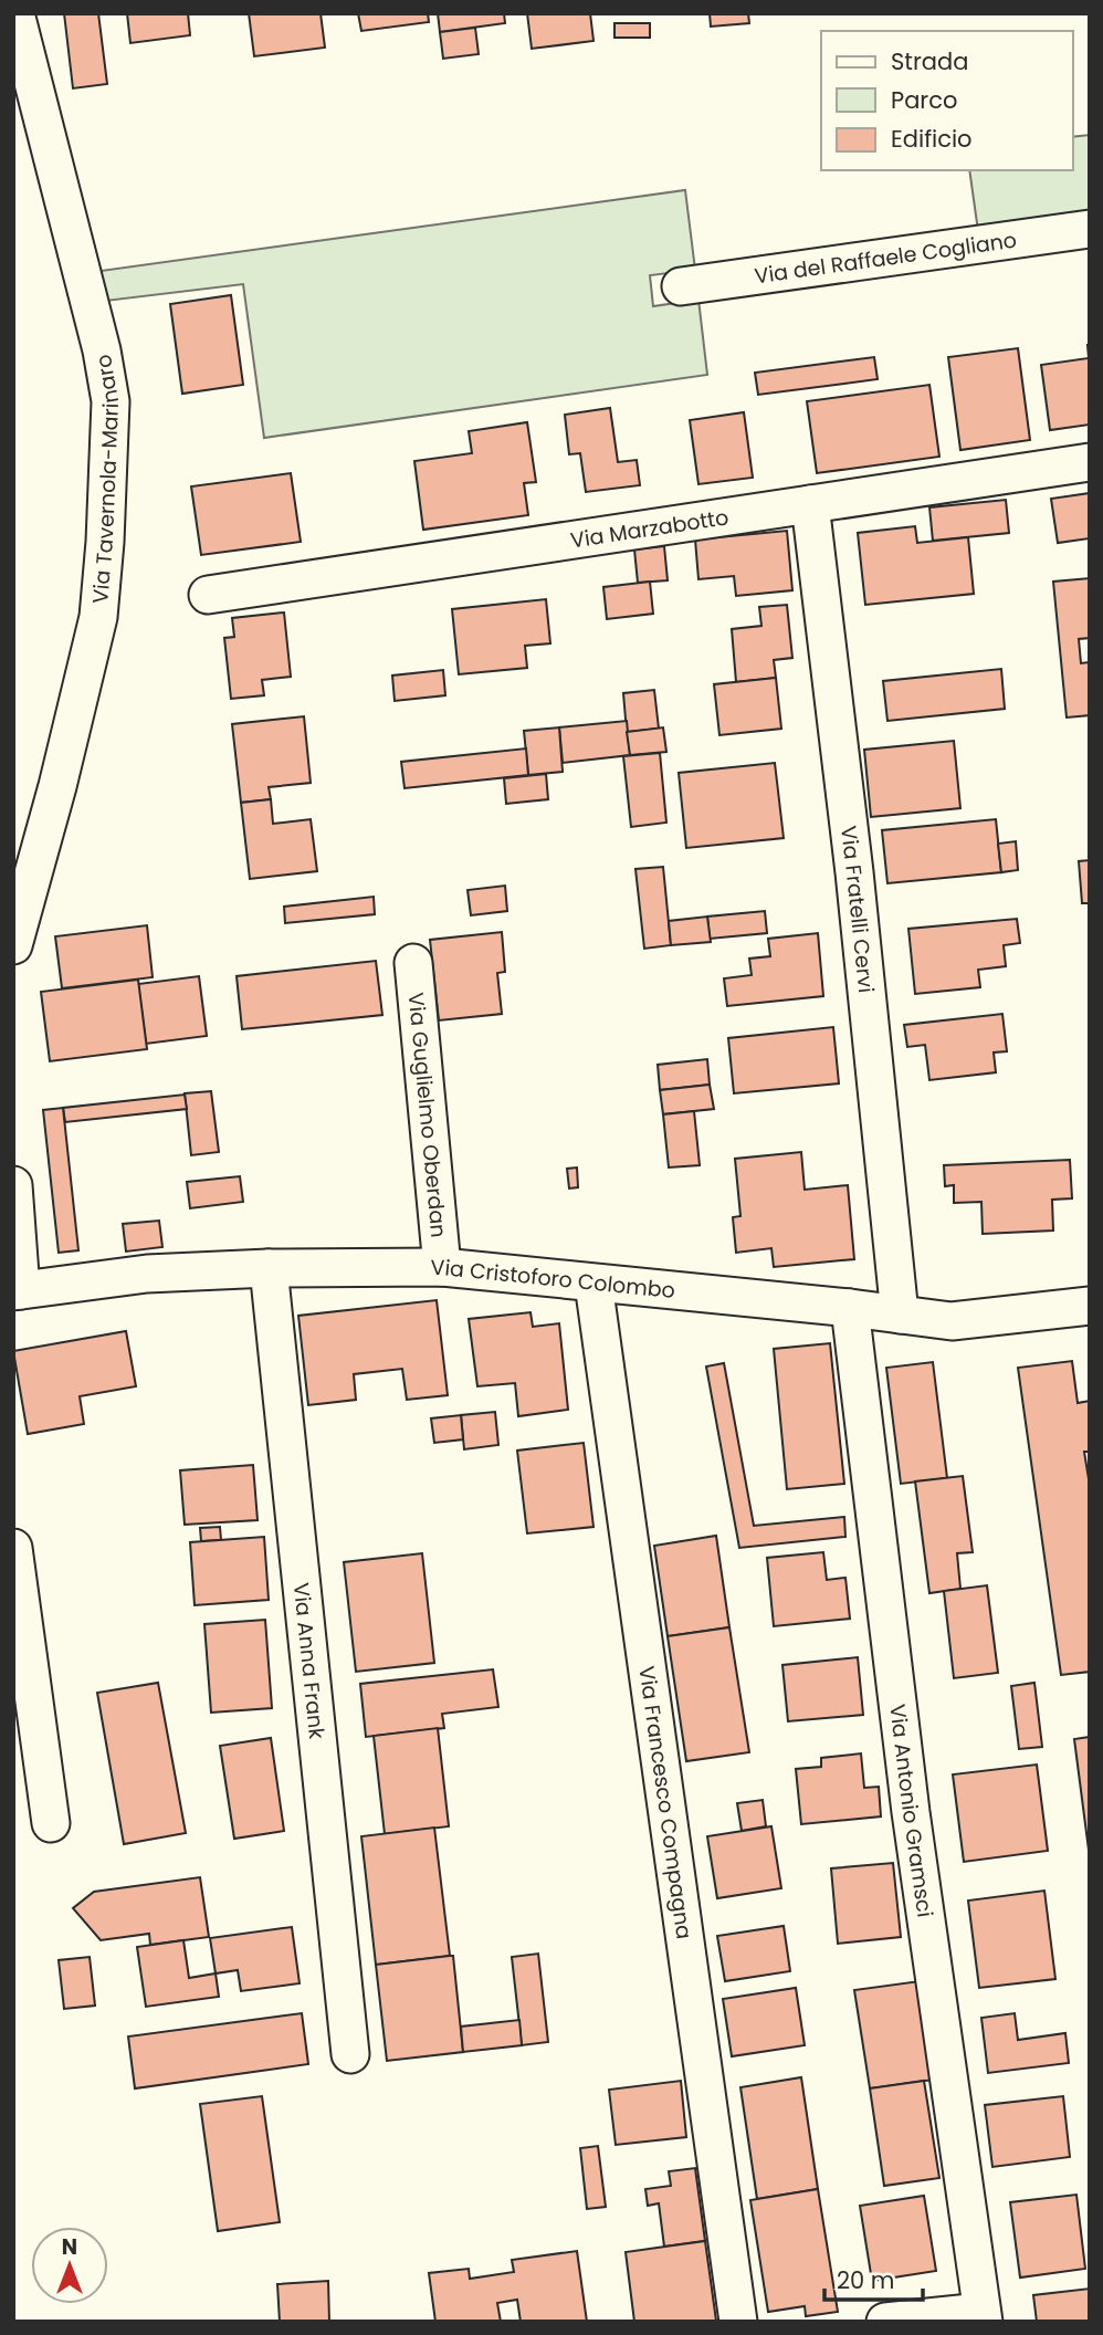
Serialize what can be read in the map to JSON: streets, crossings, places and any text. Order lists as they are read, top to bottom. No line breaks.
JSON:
{"streets":{"street":["Via del Raffaele Cogliano","Via Tavernola-Marinaro","Via Marzabotto","Via Fratelli Cervi","Via Guglielmo Oberdan","Via Cristoforo Colombo","Via Anna Frank","Via Francesco Compagna","Via Antonio Gramsci"]},"crossings":[["Via Marzabotto","Via Fratelli Cervi"],["Via Fratelli Cervi","Via Cristoforo Colombo"],["Via Guglielmo Oberdan","Via Cristoforo Colombo"],["Via Cristoforo Colombo","Via Anna Frank"],["Via Cristoforo Colombo","Via Francesco Compagna"],["Via Cristoforo Colombo","Via Antonio Gramsci"]],"legend":["Strada","Parco","Edificio"],"scale_bar":"20 m","north":"top"}
